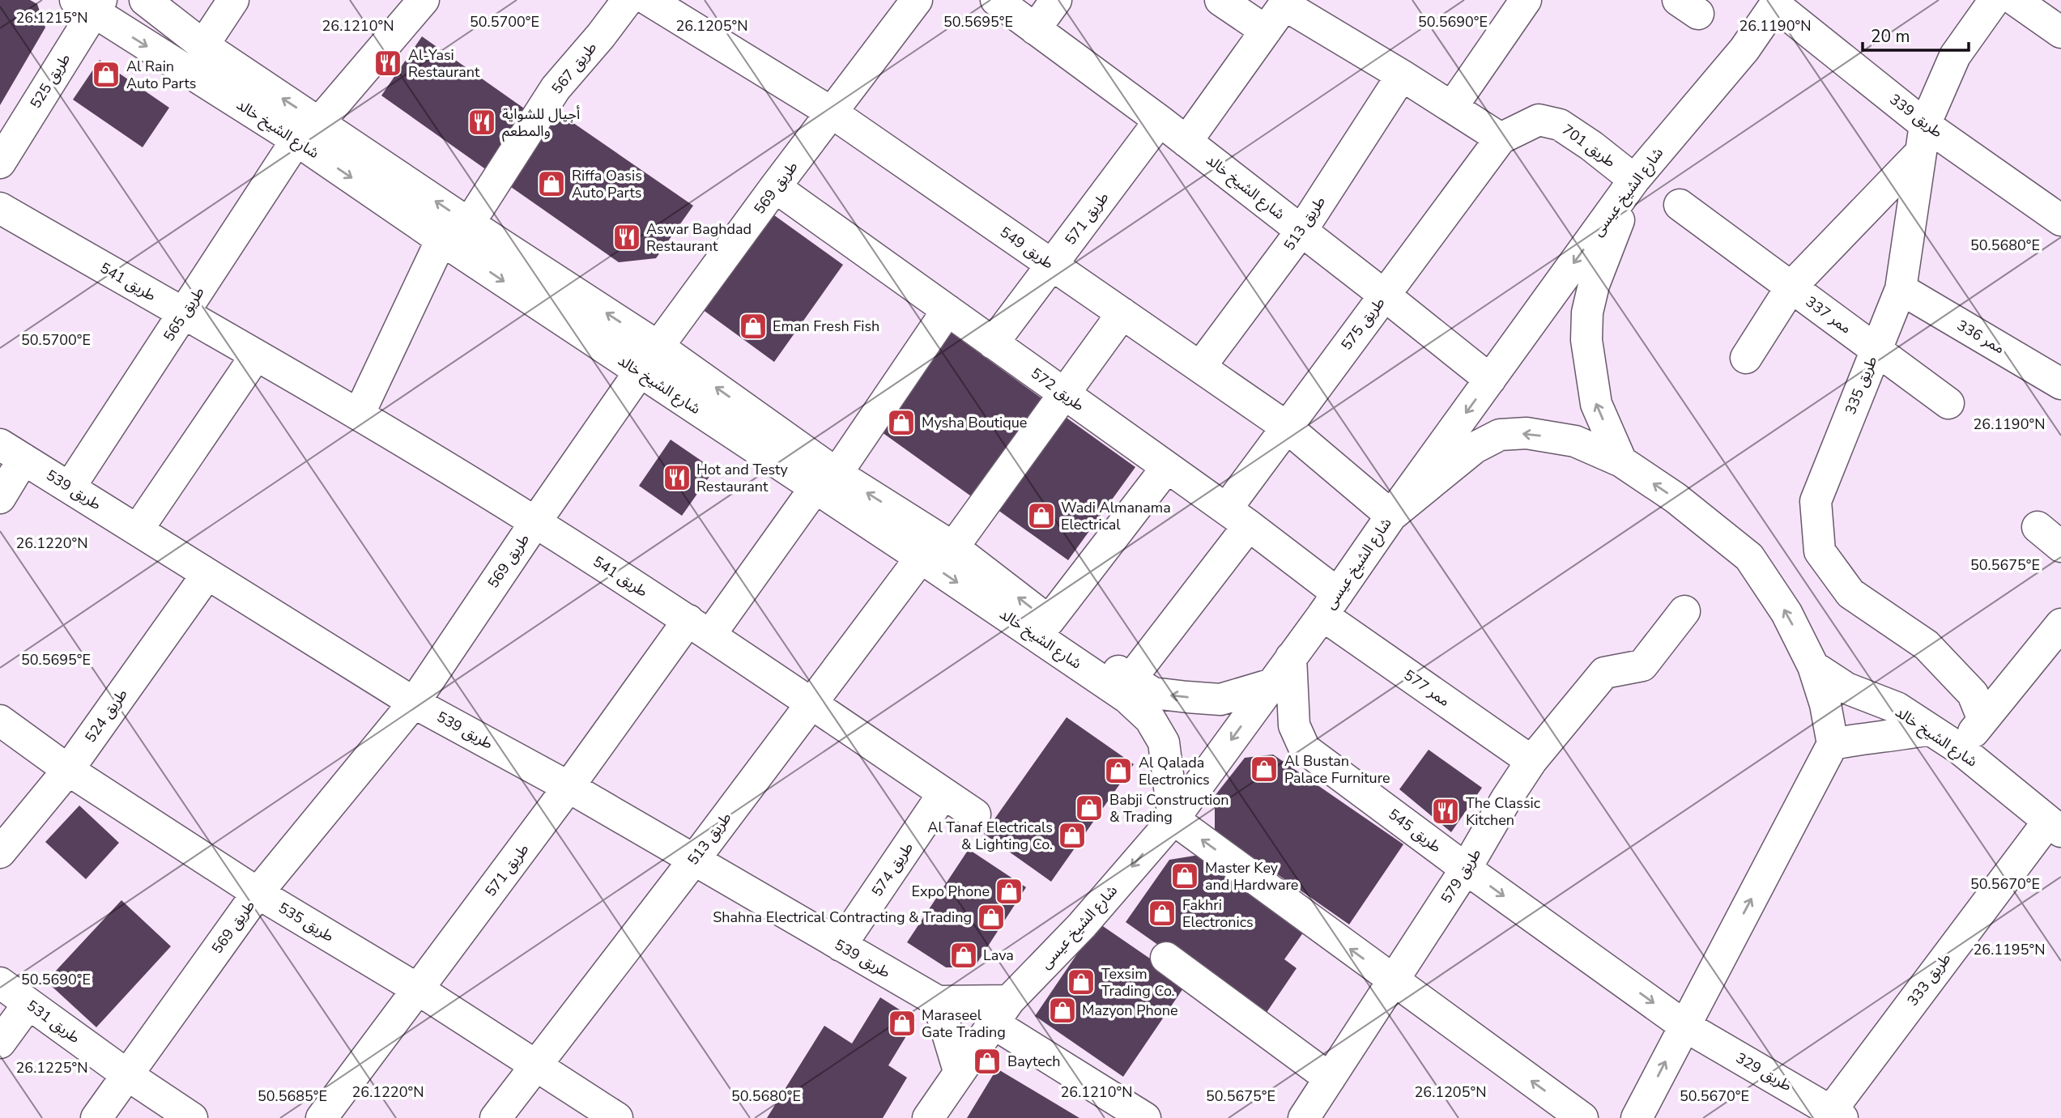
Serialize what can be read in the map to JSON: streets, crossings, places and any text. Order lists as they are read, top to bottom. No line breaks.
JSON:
{"streets":{"street":["طريق 567","طريق 525","طريق 339","شارع الشيخ خالد","طريق 701","طريق 569","شارع الشيخ عيسى","طريق 571","طريق 513","طريق 549","طريق 541","طريق 565","ممر 337","طريق 575","ممر 336","طريق 335","طريق 572","طريق 539","ممر 577","طريق 524","طريق 545","طريق 574","طريق 579","طريق 535","طريق 333","طريق 531","طريق 329"]},"crossings":[["طريق 567","شارع الشيخ خالد"],["طريق 525","شارع الشيخ خالد"],["طريق 339","شارع الشيخ عيسى"],["طريق 339","طريق 335"],["شارع الشيخ خالد","طريق 569"],["شارع الشيخ خالد","شارع الشيخ عيسى"],["شارع الشيخ خالد","طريق 571"],["شارع الشيخ خالد","طريق 513"],["شارع الشيخ خالد","طريق 565"],["شارع الشيخ خالد","طريق 575"],["شارع الشيخ خالد","طريق 333"],["طريق 701","شارع الشيخ عيسى"],["طريق 701","طريق 575"],["طريق 569","طريق 549"],["طريق 569","طريق 541"],["طريق 569","طريق 572"],["طريق 569","طريق 539"],["طريق 569","طريق 535"],["طريق 569","طريق 531"],["شارع الشيخ عيسى","طريق 549"],["شارع الشيخ عيسى","طريق 572"],["شارع الشيخ عيسى","ممر 577"],["شارع الشيخ عيسى","طريق 545"],["طريق 571","طريق 549"],["طريق 571","طريق 541"],["طريق 571","طريق 572"],["طريق 571","طريق 539"],["طريق 571","طريق 535"],["طريق 513","طريق 549"],["طريق 513","طريق 541"],["طريق 513","طريق 539"],["طريق 513","طريق 535"],["طريق 549","طريق 575"],["طريق 541","طريق 565"],["طريق 541","طريق 574"],["طريق 565","طريق 539"],["ممر 337","طريق 335"],["طريق 575","طريق 572"],["ممر 336","طريق 335"],["طريق 572","ممر 577"],["طريق 539","طريق 524"],["طريق 539","طريق 574"],["ممر 577","طريق 579"],["طريق 524","طريق 535"],["طريق 545","طريق 579"],["طريق 545","طريق 329"],["طريق 333","طريق 329"]],"one_way":["شارع الشيخ عيسى"],"places":{"restaurant":["Al-Yasi Restaurant","أجيال للشواية والمطعم","Aswar Baghdad Restaurant","Hot and Testy Restaurant","The Classic Kitchen"],"shop":["Al Rain Auto Parts","Riffa Oasis Auto Parts","Eman Fresh Fish","Mysha Boutique","Wadi Almanama Electrical","Al Bustan Palace Furniture","Al Qalada Electronics","Babji Construction & Trading","Al Tanaf Electricals & Lighting Co.","Master Key and Hardware","Expo Phone","Fakhri Electronics","Shahna Electrical Contracting & Trading","Lava","Texsim Trading Co.","Mazyon Phone","Maraseel Gate Trading","Baytech"]},"scale_bar":"20 m","coordinates":["26.1215°N","50.5700°E","50.5695°E","50.5690°E","26.1210°N","26.1205°N","26.1190°N","50.5680°E","26.1220°N","50.5675°E","50.5670°E","26.1195°N","26.1225°N","50.5685°E"]}
